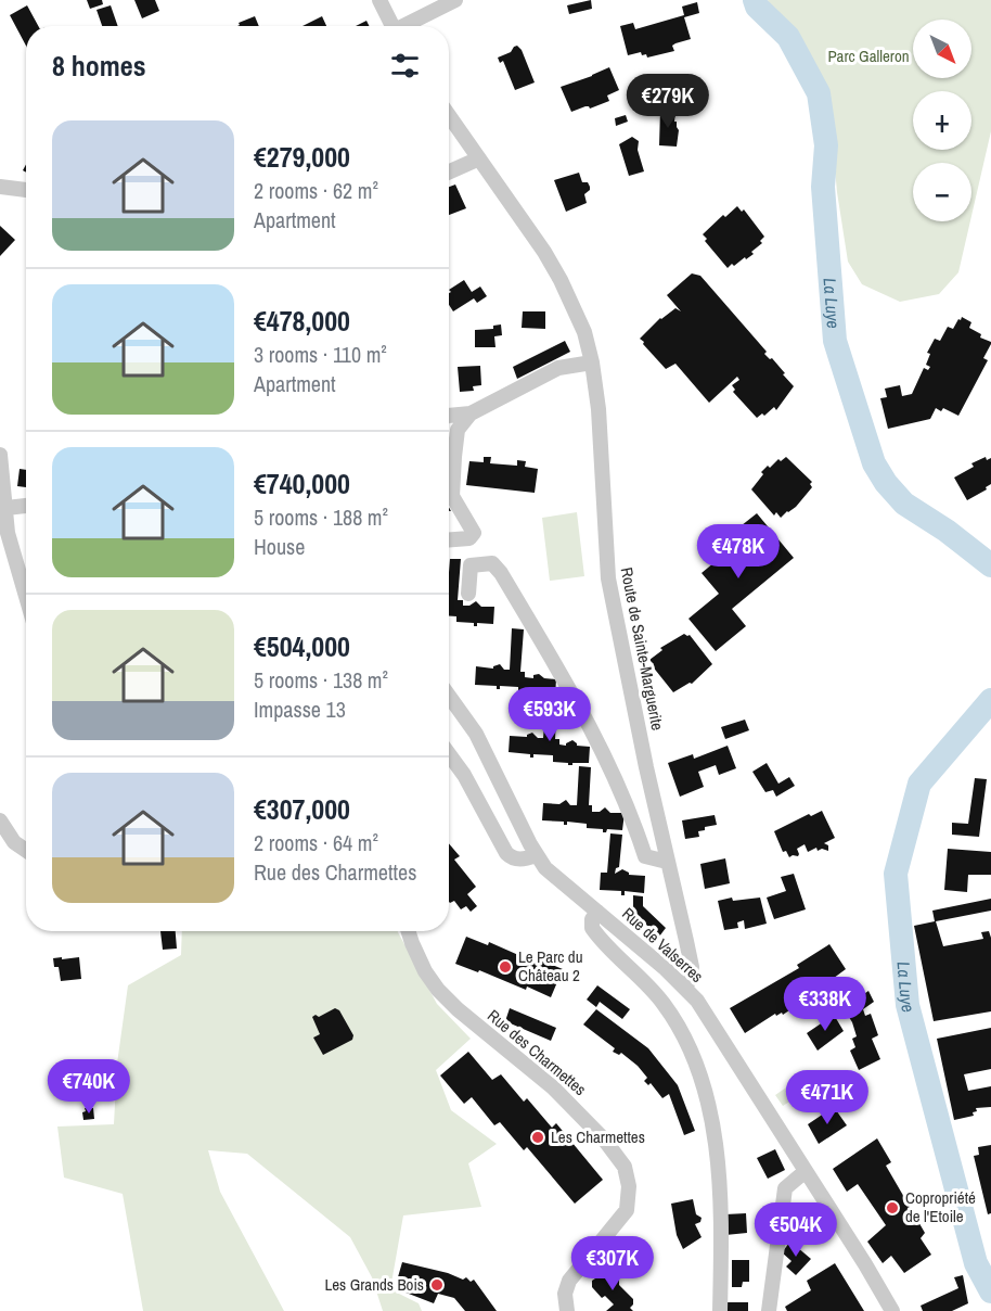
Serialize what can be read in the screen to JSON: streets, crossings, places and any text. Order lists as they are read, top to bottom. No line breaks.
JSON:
{"streets":{"street":["Route de Sainte-Marguerite","Rue de Valserres","Rue des Charmettes"]},"crossings":[["Route de Sainte-Marguerite","Rue de Valserres"]],"water":["La Luye"],"parks":["Parc Galleron"],"places":["Le Parc du Château 2","Les Charmettes","Copropriété de l'Etoile","Les Grands Bois"],"north":"bottom right","page":{"map_buttons":["+","−"],"heading":"8 homes","price":["€279K","€478K","€593K","€338K","€740K","€471K","€504K","€307K"],"list":[{"name":"€279,000","note":"2 rooms · 62 m² · Apartment"},{"name":"€478,000","note":"3 rooms · 110 m² · Apartment"},{"name":"€740,000","note":"5 rooms · 188 m² · House"},{"name":"€504,000","note":"5 rooms · 138 m² · Impasse 13"},{"name":"€307,000","note":"2 rooms · 64 m² · Rue des Charmettes"}]}}
